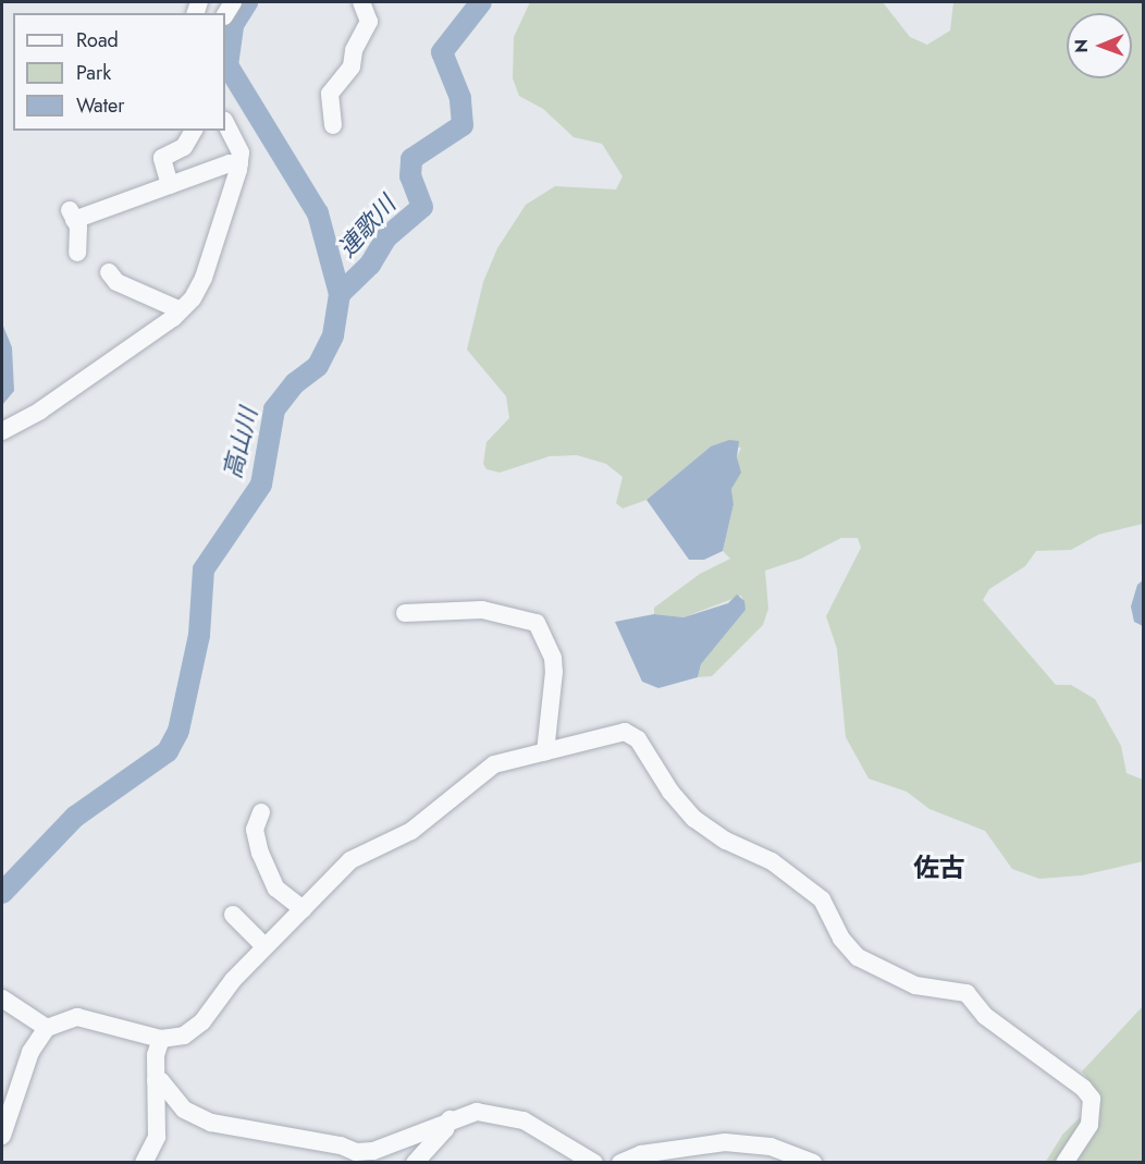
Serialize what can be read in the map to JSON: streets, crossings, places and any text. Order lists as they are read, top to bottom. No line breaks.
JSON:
{"districts":["佐古"],"water":["連歌川","高山川"],"legend":["Road","Park","Water"],"north":"left"}
